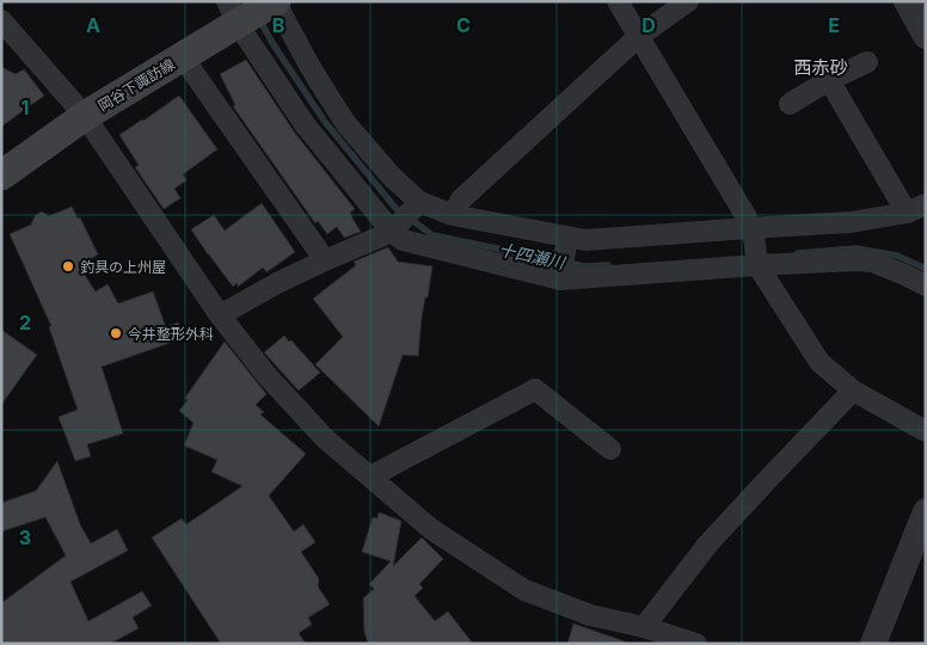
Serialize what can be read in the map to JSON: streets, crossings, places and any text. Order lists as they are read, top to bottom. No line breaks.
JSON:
{"streets":{"main road":["岡谷下諏訪線"]},"districts":["西赤砂"],"water":["十四瀬川"],"places":["釣具の上州屋","今井整形外科"],"grid":{"columns":["A","B","C","D","E"],"rows":["1","2","3"]}}
